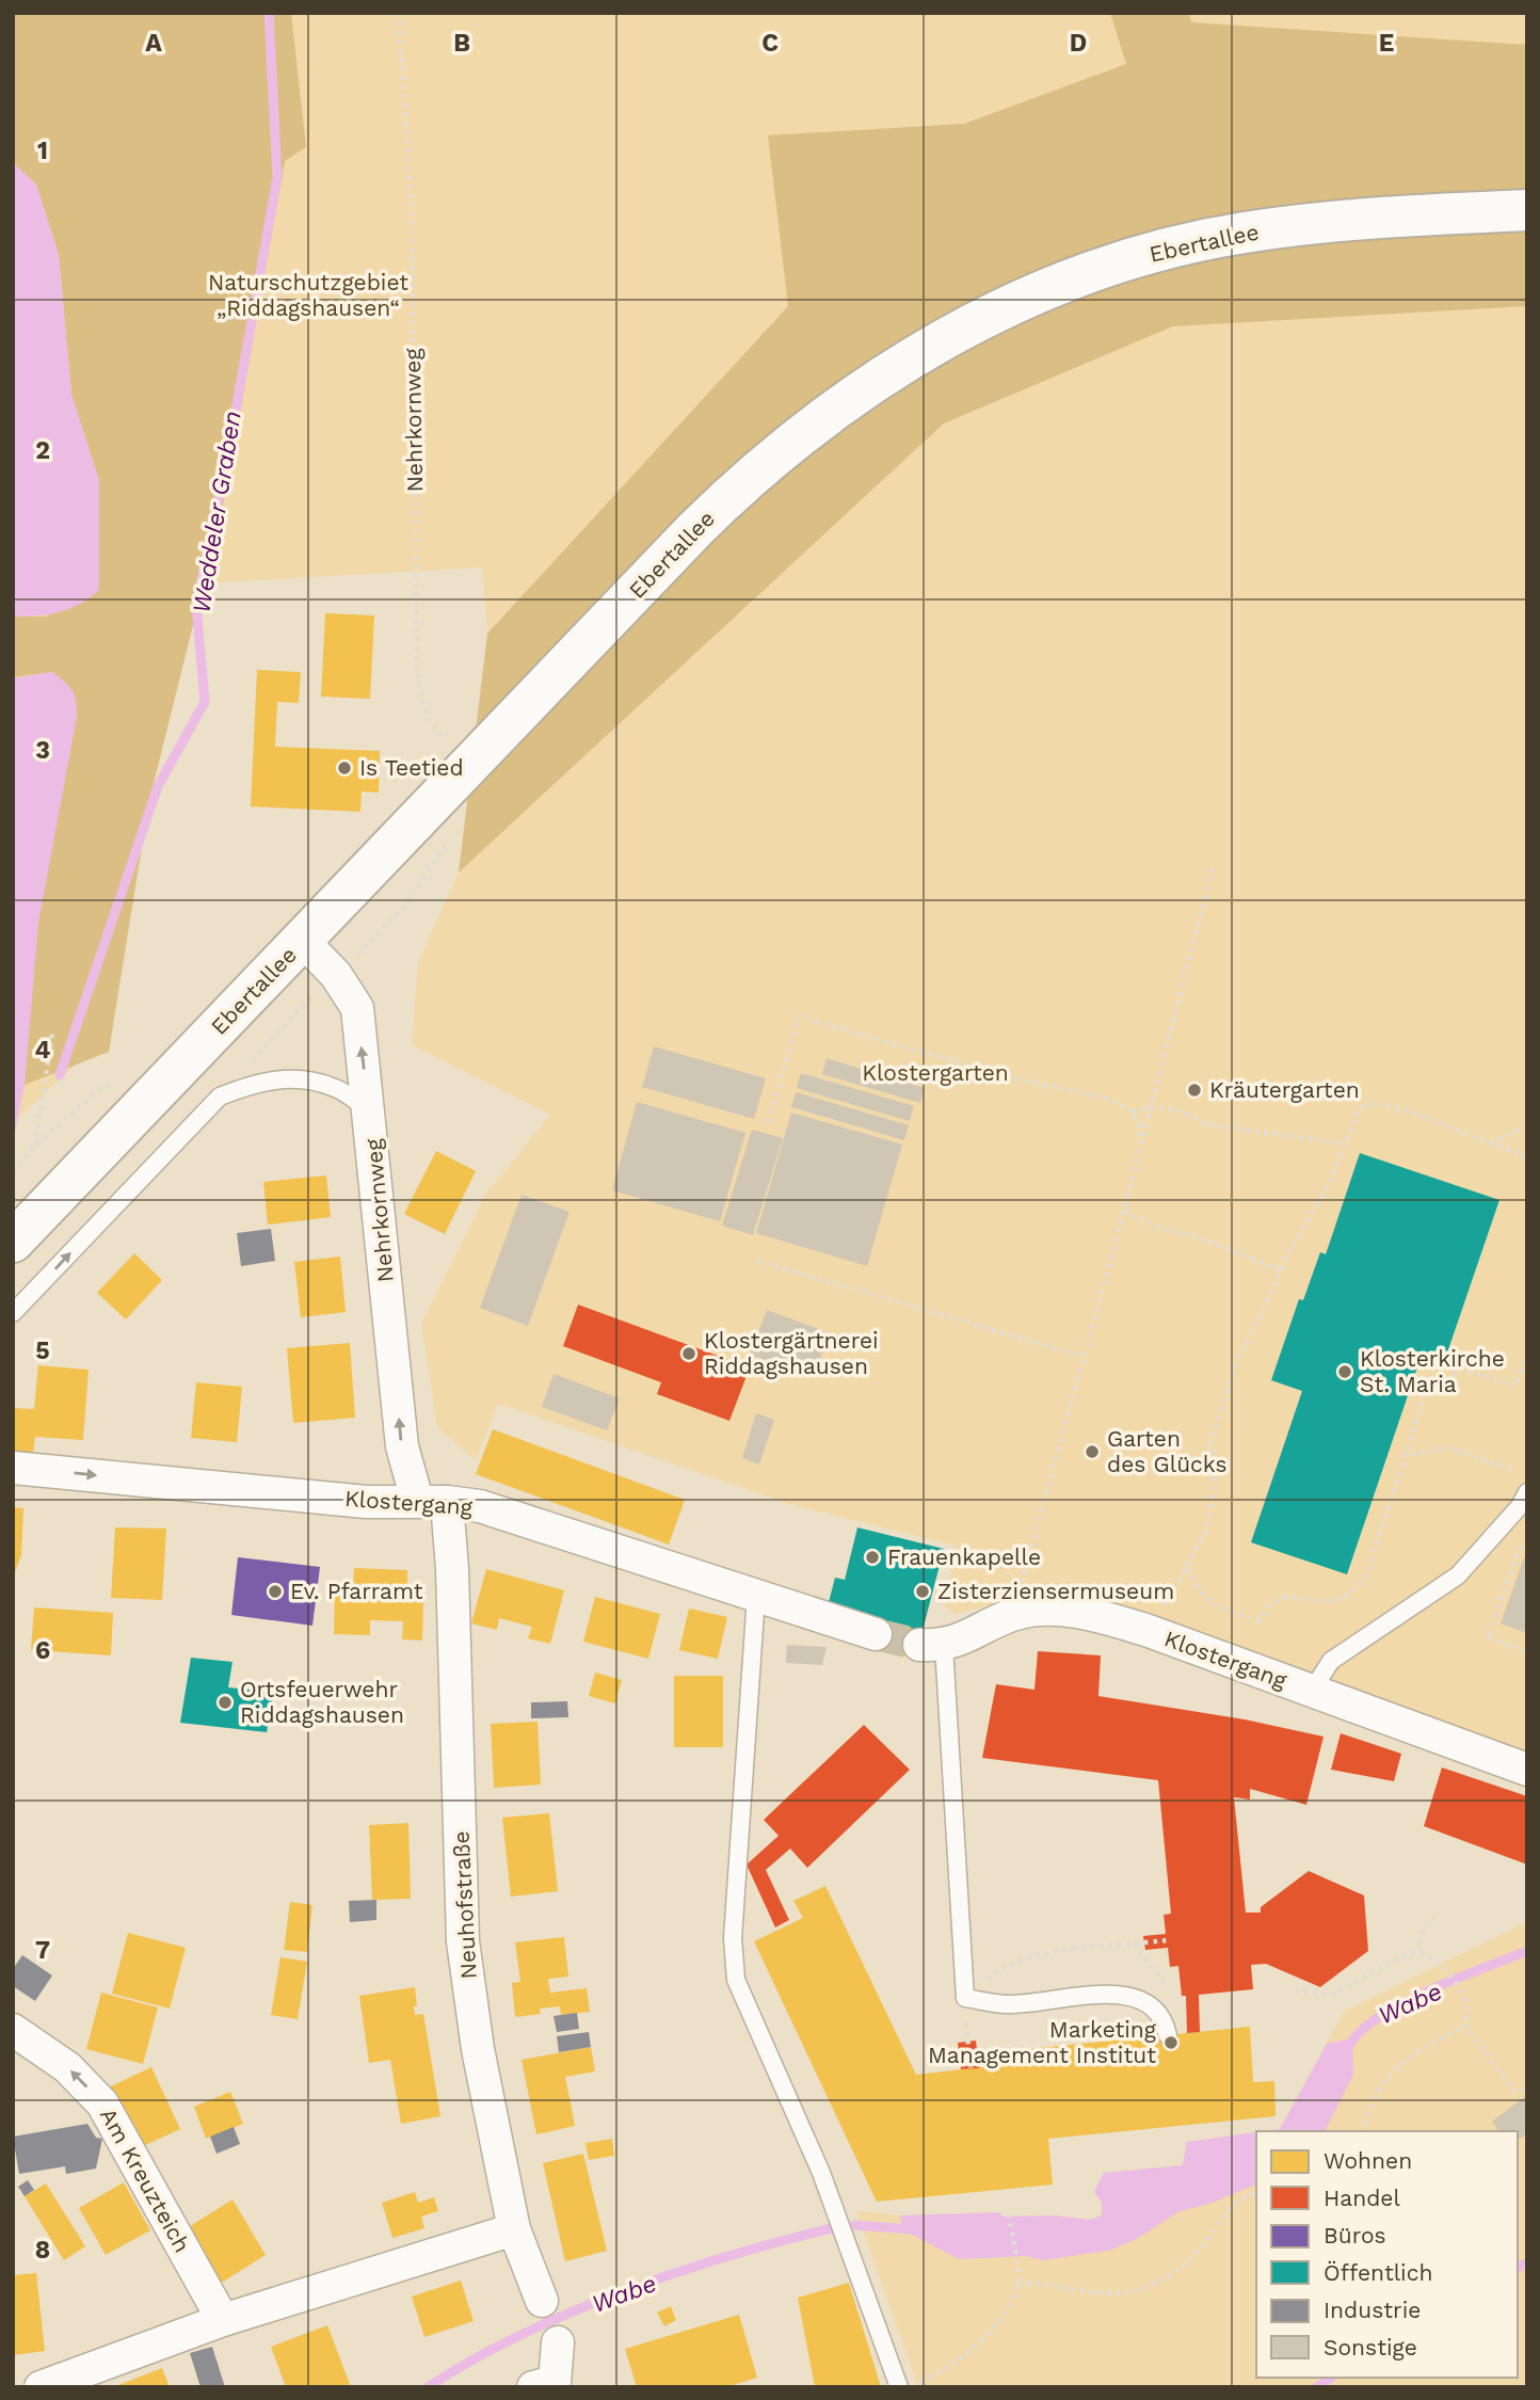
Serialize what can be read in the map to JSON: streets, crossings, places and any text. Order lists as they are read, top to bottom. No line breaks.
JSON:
{"streets":{"main road":["Ebertallee"],"street":["Nehrkornweg","Klostergang","Neuhofstraße","Am Kreuzteich"]},"crossings":[["Ebertallee","Nehrkornweg"],["Nehrkornweg","Klostergang"],["Nehrkornweg","Neuhofstraße"],["Klostergang","Neuhofstraße"]],"one_way":["Nehrkornweg","Am Kreuzteich"],"water":["Weddeler Graben","Wabe"],"parks":["Naturschutzgebiet „Riddagshausen“","Klostergarten"],"places":["Is Teetied","Kräutergarten","Klostergärtnerei Riddagshausen","Klosterkirche St. Maria","Garten des Glücks","Frauenkapelle","Ev. Pfarramt","Zisterziensermuseum","Ortsfeuerwehr Riddagshausen","Marketing Management Institut"],"legend":["Wohnen","Handel","Büros","Öffentlich","Industrie","Sonstige"],"grid":{"columns":["A","B","C","D","E"],"rows":["1","2","3","4","5","6","7","8"]}}
